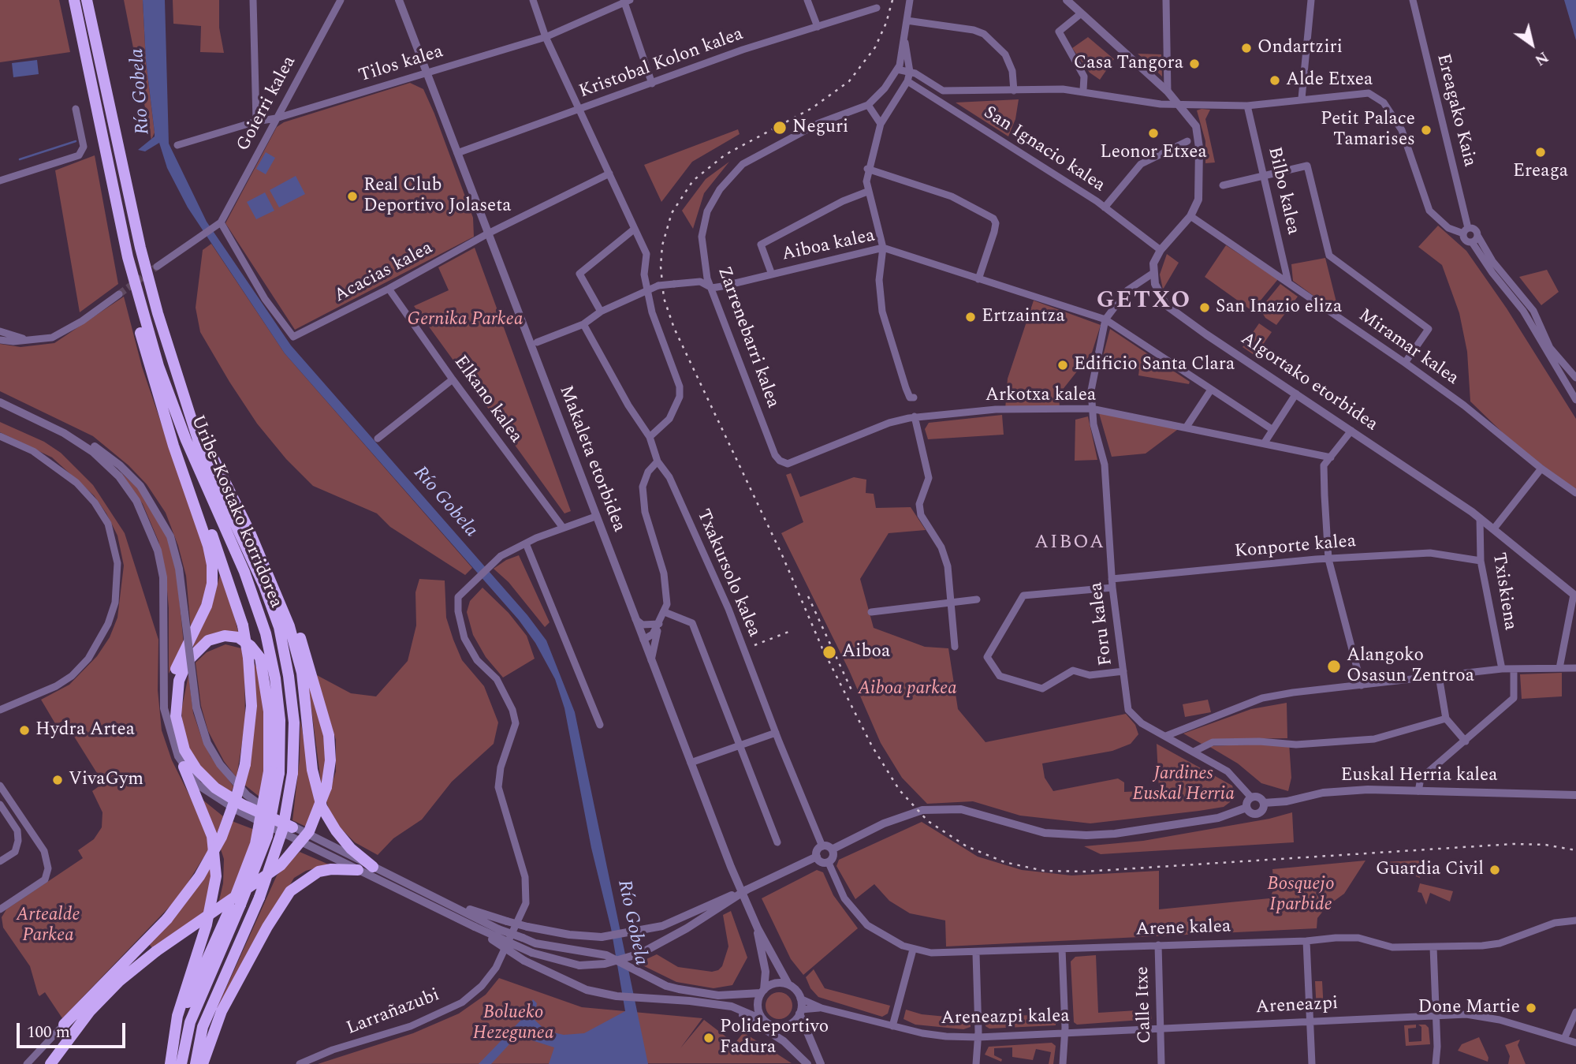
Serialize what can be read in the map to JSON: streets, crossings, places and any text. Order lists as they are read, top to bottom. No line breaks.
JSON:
{"streets":{"highway":["Uribe-Kostako korridorea"],"street":["Kristobal Kolon kalea","Tilos kalea","Goierri kalea","Ereagako Kaia","San Ignacio kalea","Bilbo kalea","Aiboa kalea","Acacias kalea","Zarrenebarri kalea","Miramar kalea","Algortako etorbidea","Arkotxa kalea","Elkano kalea","Makaleta etorbidea","Konporte kalea","Txakursolo kalea","Txiskiena","Foru kalea","Euskal Herria kalea","Arene kalea","Calle Itxe","Areneazpi","Larrañazubi","Areneazpi kalea"]},"crossings":[["Kristobal Kolon kalea","Makaleta etorbidea"],["Tilos kalea","Goierri kalea"],["Tilos kalea","Makaleta etorbidea"],["Goierri kalea","Acacias kalea"],["Bilbo kalea","Miramar kalea"],["Aiboa kalea","Zarrenebarri kalea"],["Aiboa kalea","Txakursolo kalea"],["Aiboa kalea","Foru kalea"],["Acacias kalea","Elkano kalea"],["Acacias kalea","Makaleta etorbidea"],["Zarrenebarri kalea","Arkotxa kalea"],["Algortako etorbidea","Txiskiena"],["Algortako etorbidea","Foru kalea"],["Arkotxa kalea","Foru kalea"],["Elkano kalea","Larrañazubi"],["Makaleta etorbidea","Larrañazubi"],["Makaleta etorbidea","Areneazpi kalea"],["Konporte kalea","Txiskiena"],["Konporte kalea","Foru kalea"],["Txakursolo kalea","Euskal Herria kalea"],["Txakursolo kalea","Arene kalea"],["Foru kalea","Euskal Herria kalea"],["Euskal Herria kalea","Arene kalea"],["Arene kalea","Calle Itxe"],["Calle Itxe","Areneazpi"],["Calle Itxe","Areneazpi kalea"],["Areneazpi","Areneazpi kalea"]],"districts":["GETXO","AIBOA"],"water":["Río Gobela"],"parks":["Gernika Parkea","Aiboa parkea","Jardines Euskal Herria","Bosquejo Iparbide","Artealde Parkea","Bolueko Hezegunea"],"places":["Ondartziri","Casa Tangora","Alde Etxea","Neguri","Petit Palace Tamarises","Leonor Etxea","Ereaga","Real Club Deportivo Jolaseta","San Inazio eliza","Ertzaintza","Edificio Santa Clara","Aiboa","Alangoko Osasun Zentroa","Hydra Artea","VivaGym","Guardia Civil","Done Martie","Polideportivo Fadura"],"scale_bar":"100 m","north":"bottom right"}
